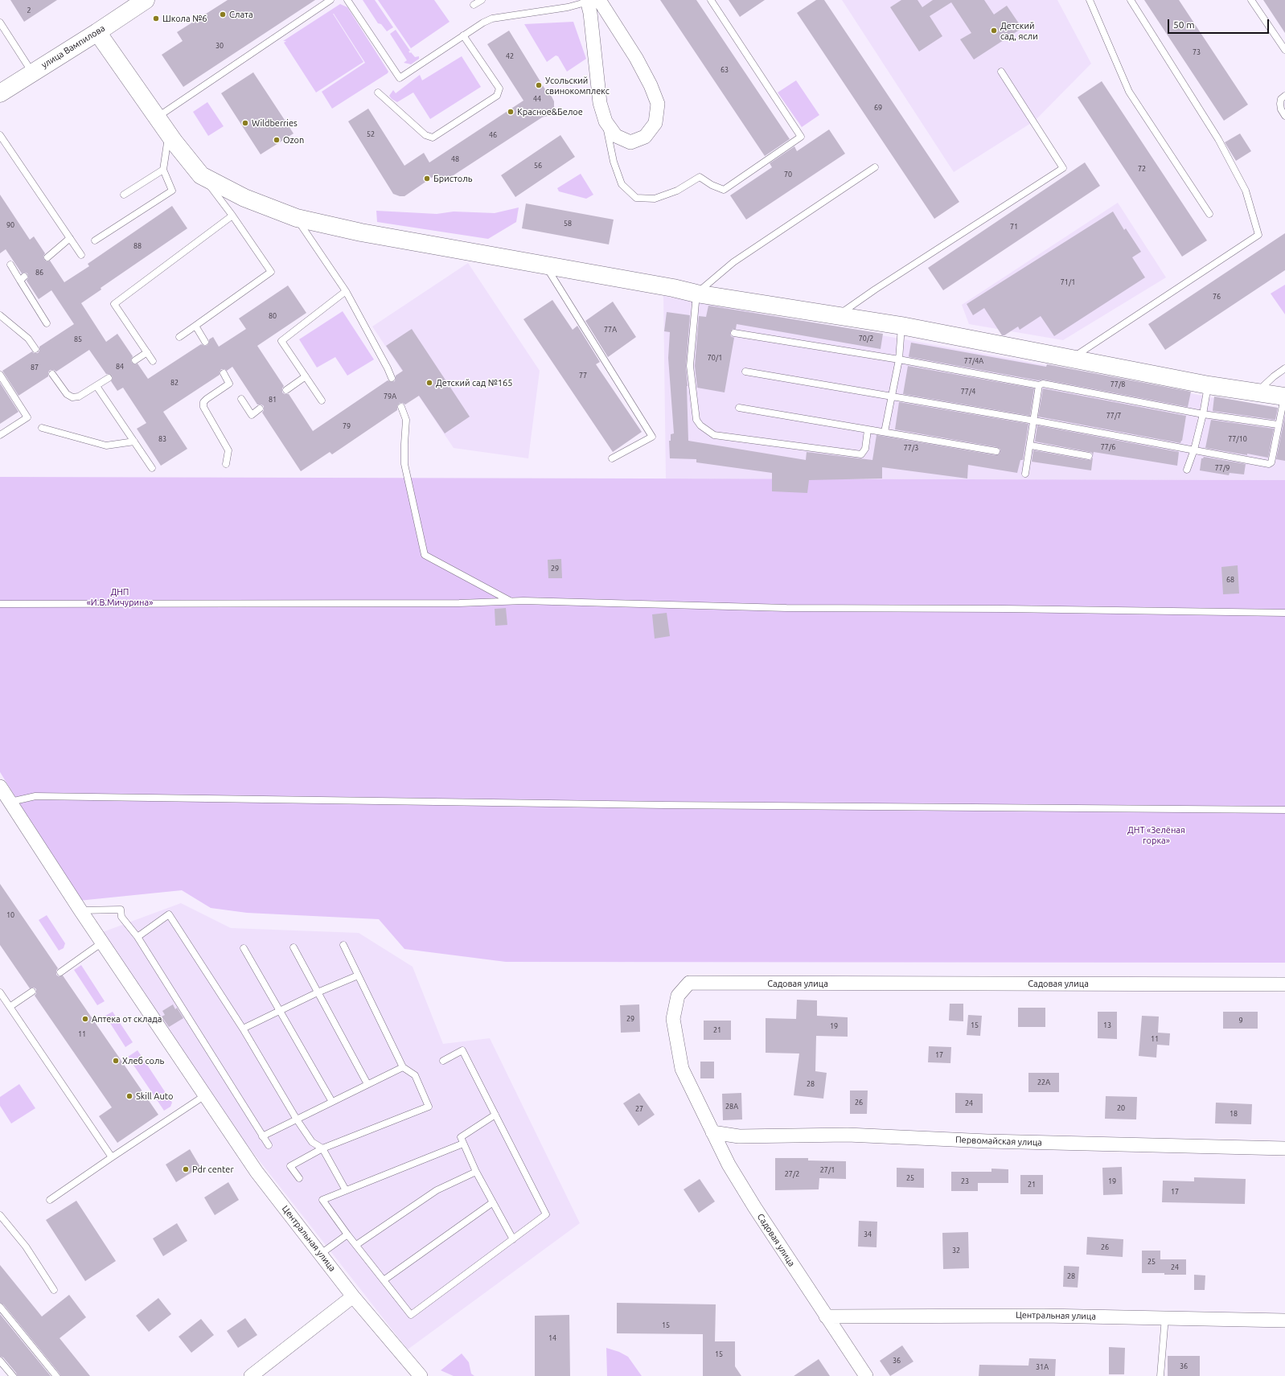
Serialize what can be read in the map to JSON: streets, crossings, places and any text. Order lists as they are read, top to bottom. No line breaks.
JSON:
{"streets":{"street":["улица Вампилова","Садовая улица","Первомайская улица","Центральная улица"]},"crossings":[["Садовая улица","Первомайская улица"],["Садовая улица","Центральная улица"]],"parks":["ДНП «И.В.Мичурина»","ДНТ «Зелёная горка»"],"places":["Слата","Школа №6","Детский сад, ясли","Усольский свинокомплекс","Красное&Белое","Wildberries","Ozon","Бристоль","Детский сад №165","Аптека от склада","Хлеб соль","Skill Auto","Pdr center"],"house_numbers":["2","30","73","42","63","44","69","52","46","48","56","72","70","58","90","71","88","86","71/1","76","80","77А","70/2","85","70/1","77/4А","84","87","77","82","77/8","77/4","79А","81","77/7","79","83","77/10","77/6","77/3","77/9","29","68","10","29","9","15","13","19","21","11","11","17","22А","28","26","24","28А","20","27","18","27/1","27/2","25","23","19","21","17","34","26","32","25","24","28","15","14","15","36","36","31А"],"scale_bar":"50 m"}
